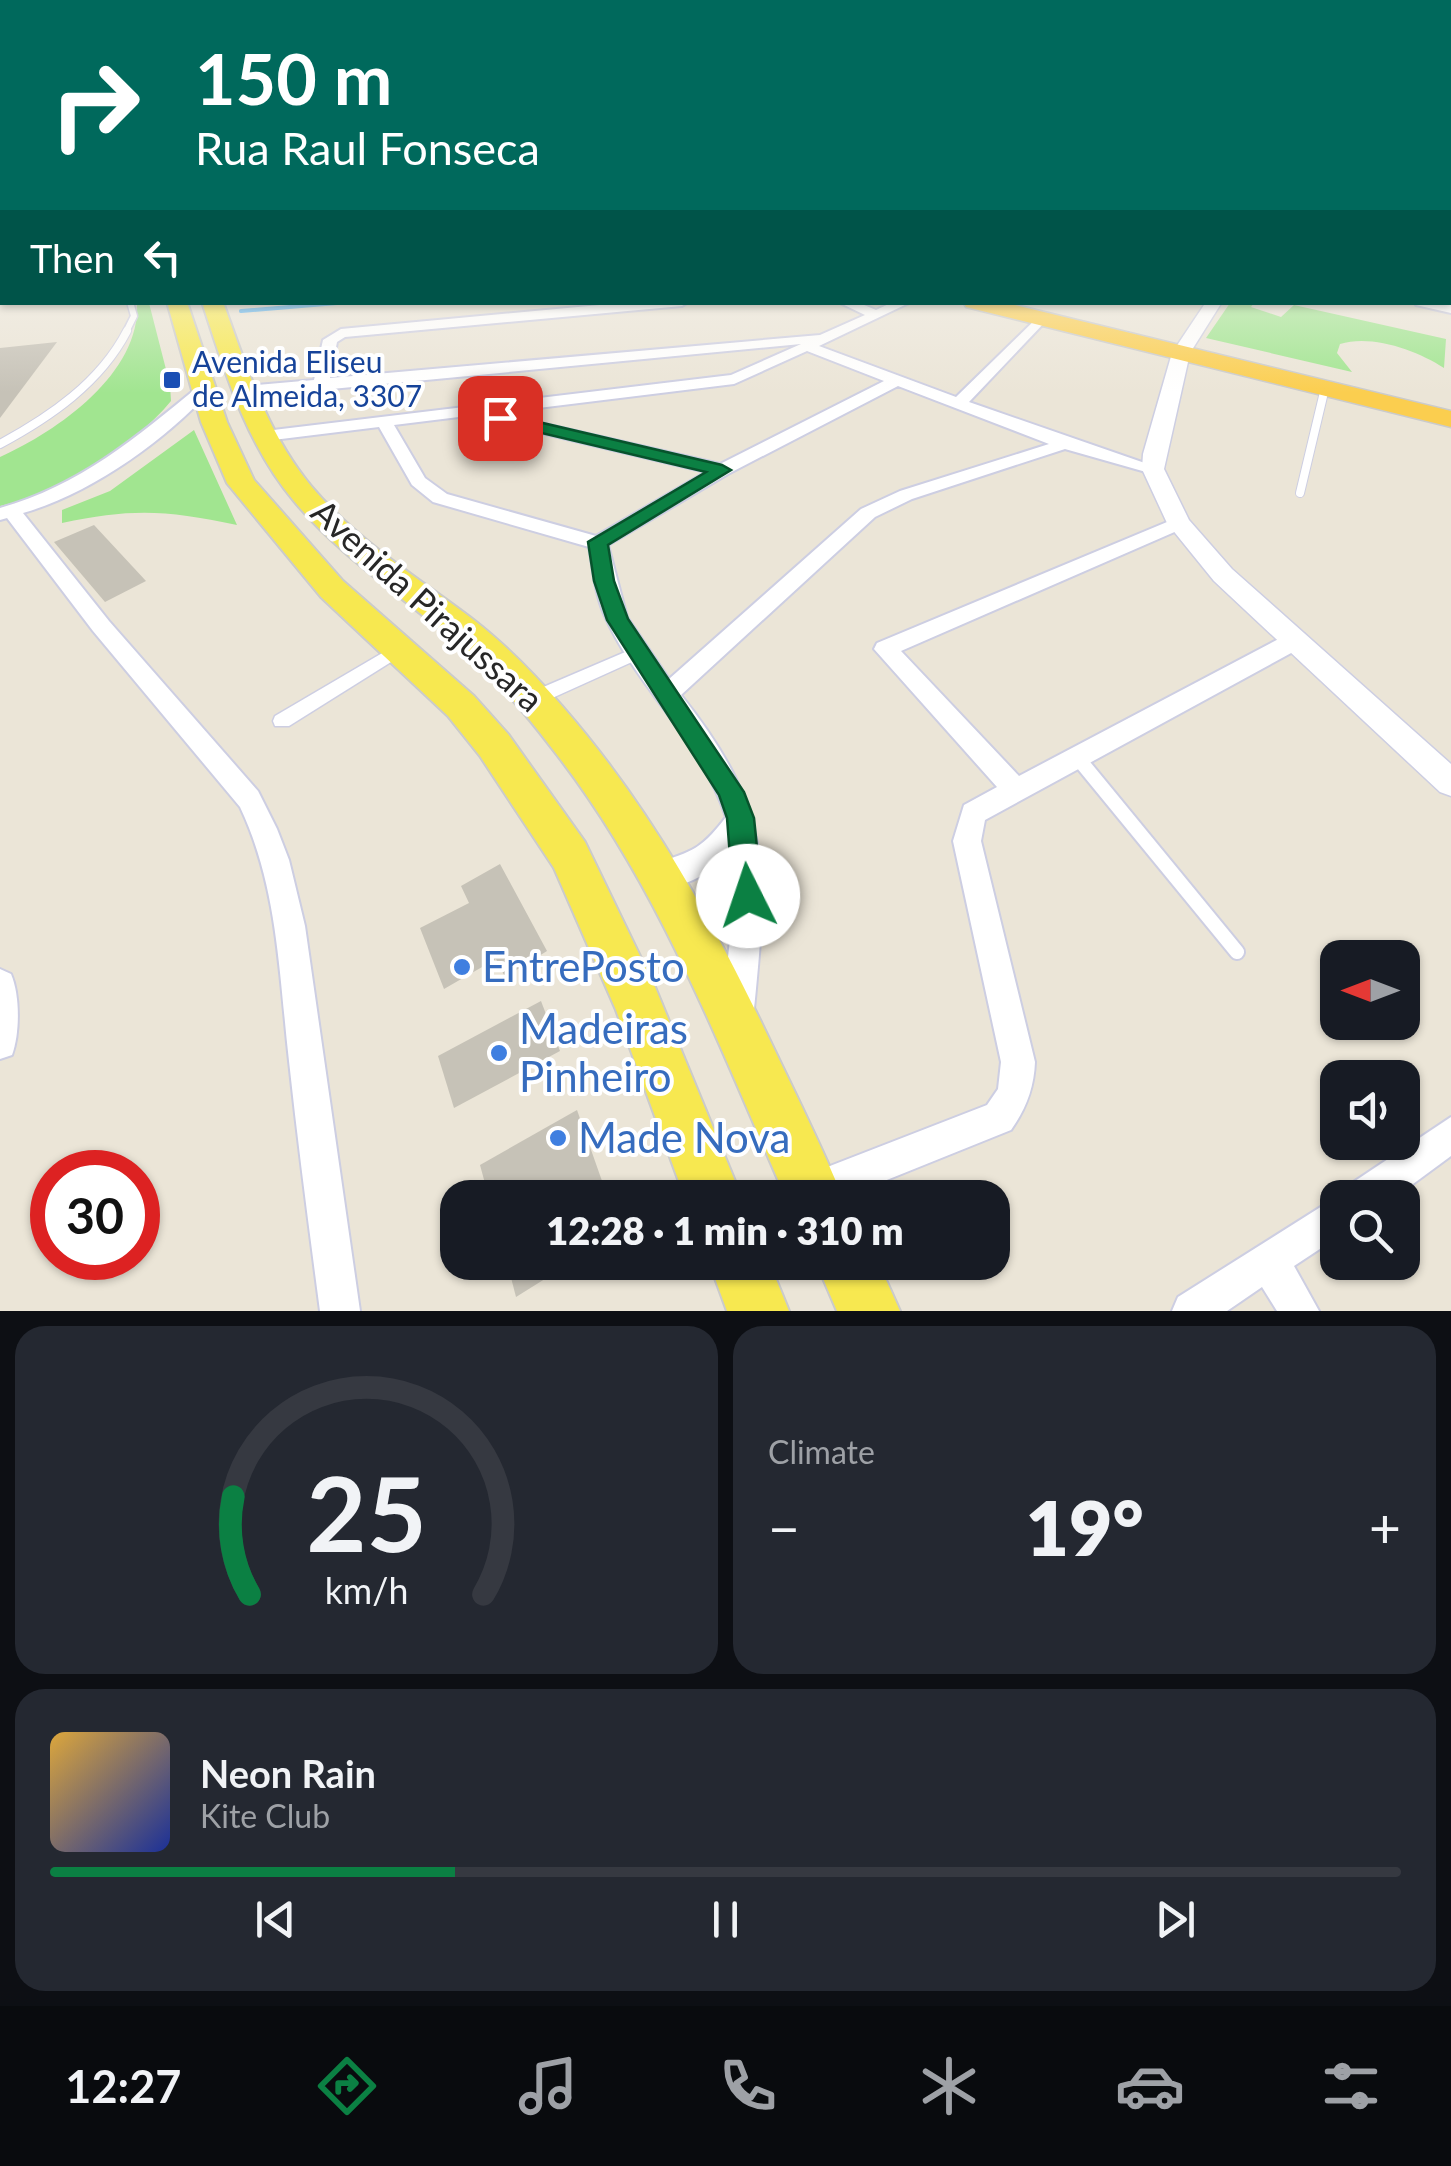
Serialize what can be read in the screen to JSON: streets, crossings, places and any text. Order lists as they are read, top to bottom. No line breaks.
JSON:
{"streets":{"main road":["Avenida Pirajussara"]},"places":{"transit":["Avenida Eliseu de Almeida, 3307"],"other":["EntrePosto","Madeiras Pinheiro","Made Nova"]},"north":"left","page":{"turn":["150 m","Rua Raul Fonseca"],"then":"Then","limit":"30","trip":"12:28 · 1 min · 310 m","tile":"Climate","heat":["−","19°","+"],"song":["Neon Rain","Kite Club"],"tabs":"12:27","gauge":["25","km/h"]}}
